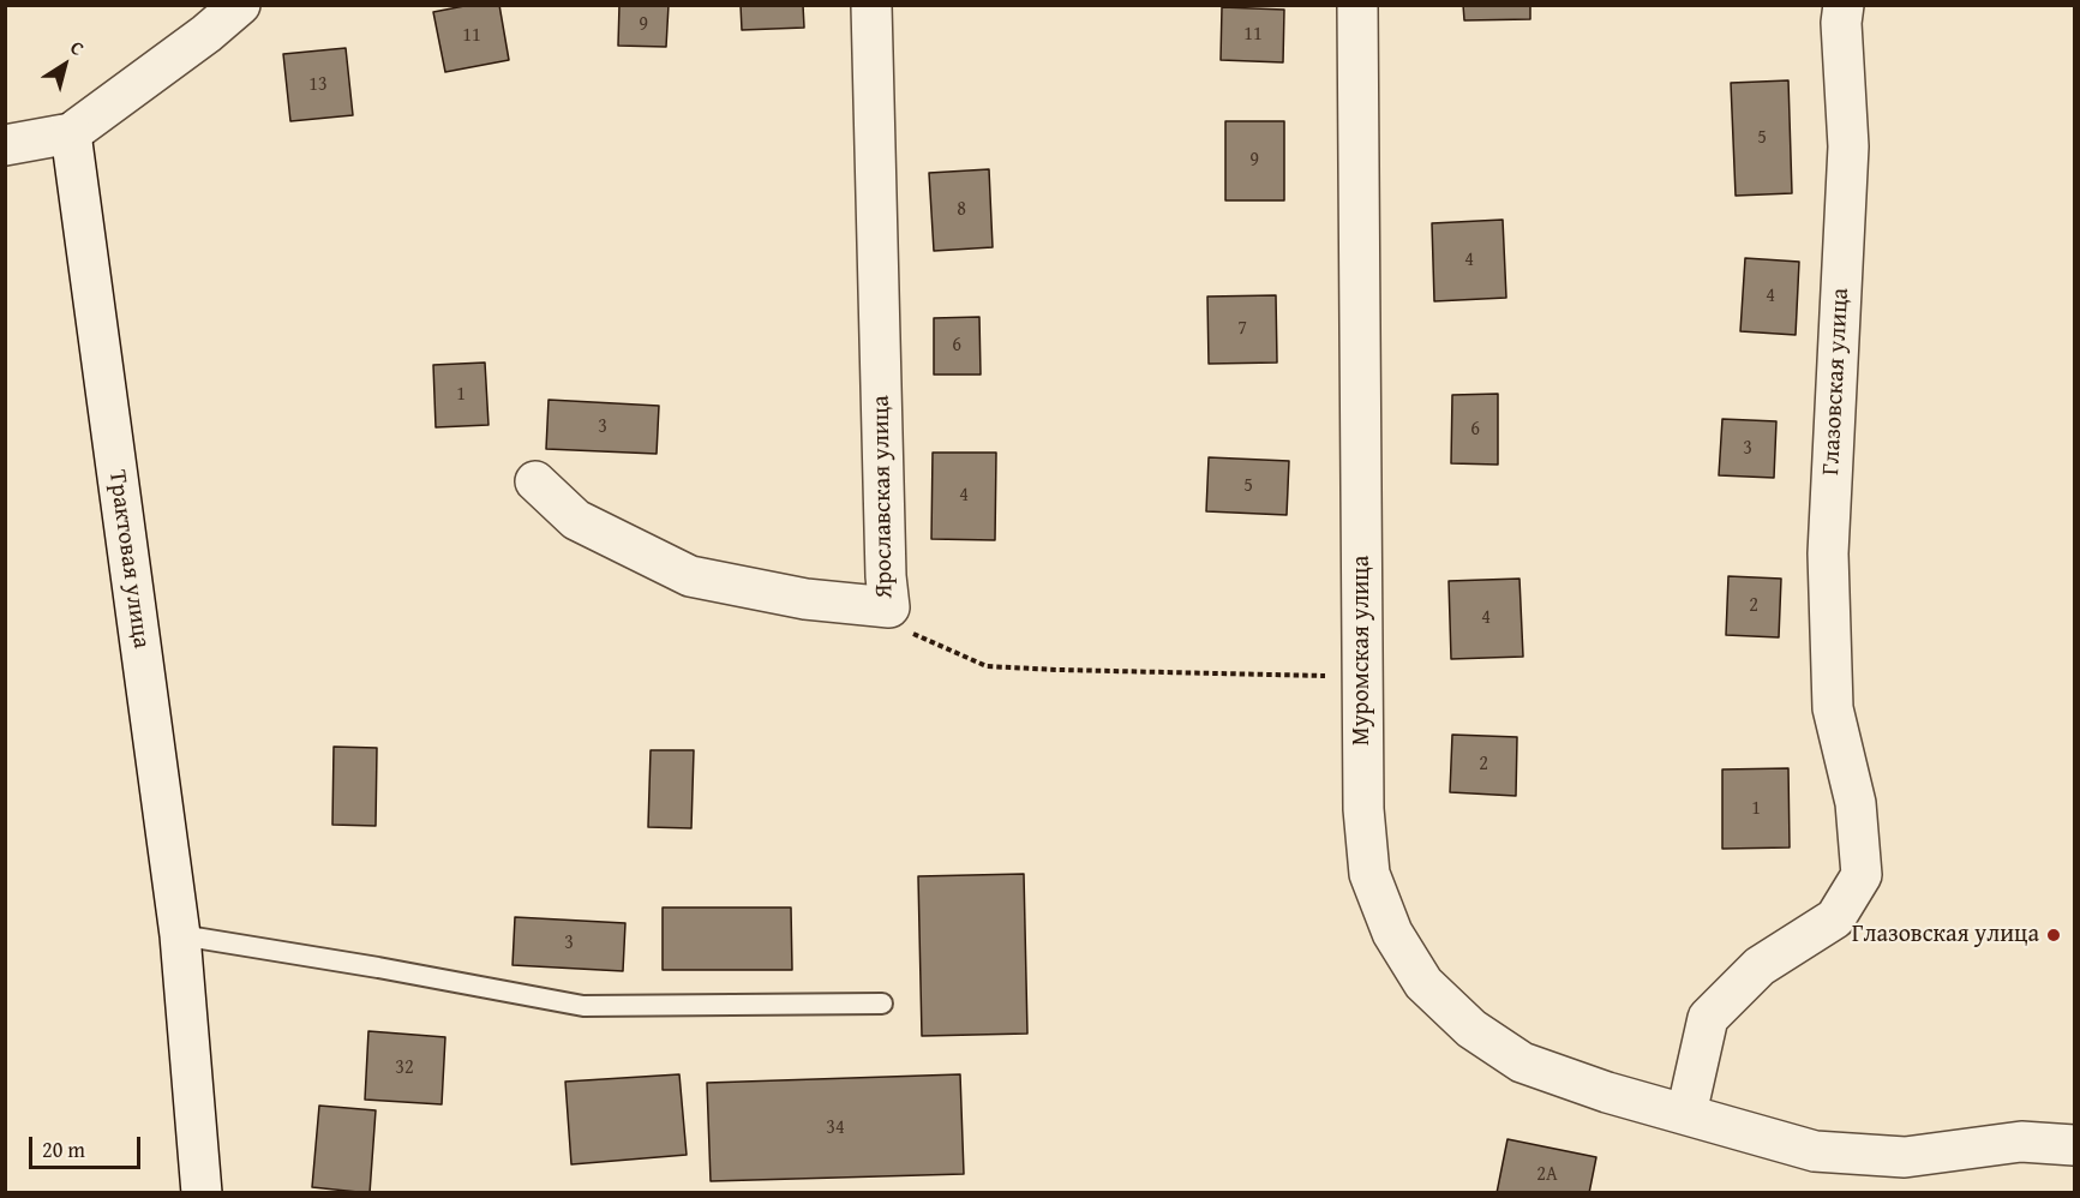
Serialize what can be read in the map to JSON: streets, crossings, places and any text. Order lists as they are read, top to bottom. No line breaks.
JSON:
{"streets":{"street":["Глазовская улица","Ярославская улица","Трактовая улица","Муромская улица"]},"crossings":[["Глазовская улица","Муромская улица"]],"places":["Глазовская улица"],"house_numbers":["9","11","11","13","5","9","8","4","4","7","6","1","3","6","3","5","4","2","4","2","1","3","32","34","2А"],"scale_bar":"20 m","north":"top right"}
